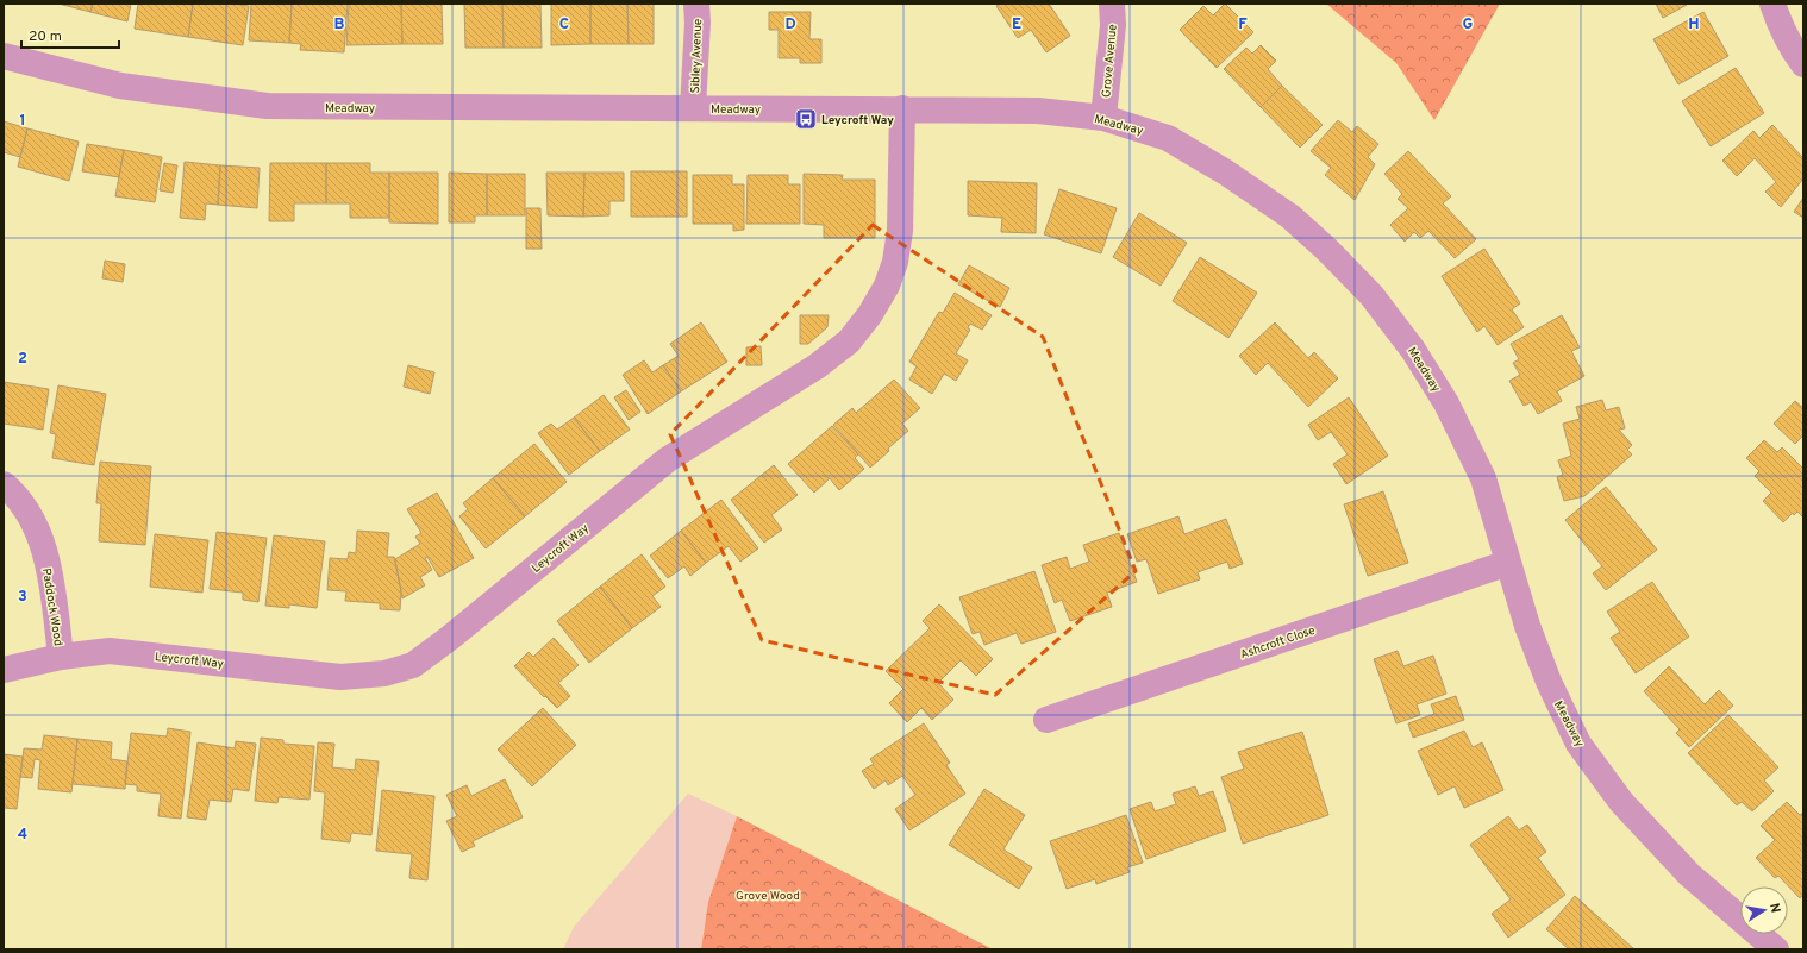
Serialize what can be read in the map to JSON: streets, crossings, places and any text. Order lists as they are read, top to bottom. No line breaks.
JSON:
{"streets":{"street":["Sibley Avenue","Grove Avenue","Meadway","Leycroft Way","Paddock Wood","Ashcroft Close"]},"crossings":[["Sibley Avenue","Meadway"],["Grove Avenue","Meadway"],["Meadway","Leycroft Way"],["Meadway","Ashcroft Close"],["Leycroft Way","Paddock Wood"]],"parks":["Grove Wood"],"places":{"bus stop":["Leycroft Way"]},"scale_bar":"20 m","north":"right","grid":{"columns":["B","C","D","E","F","G","H"],"rows":["1","2","3","4"]}}
